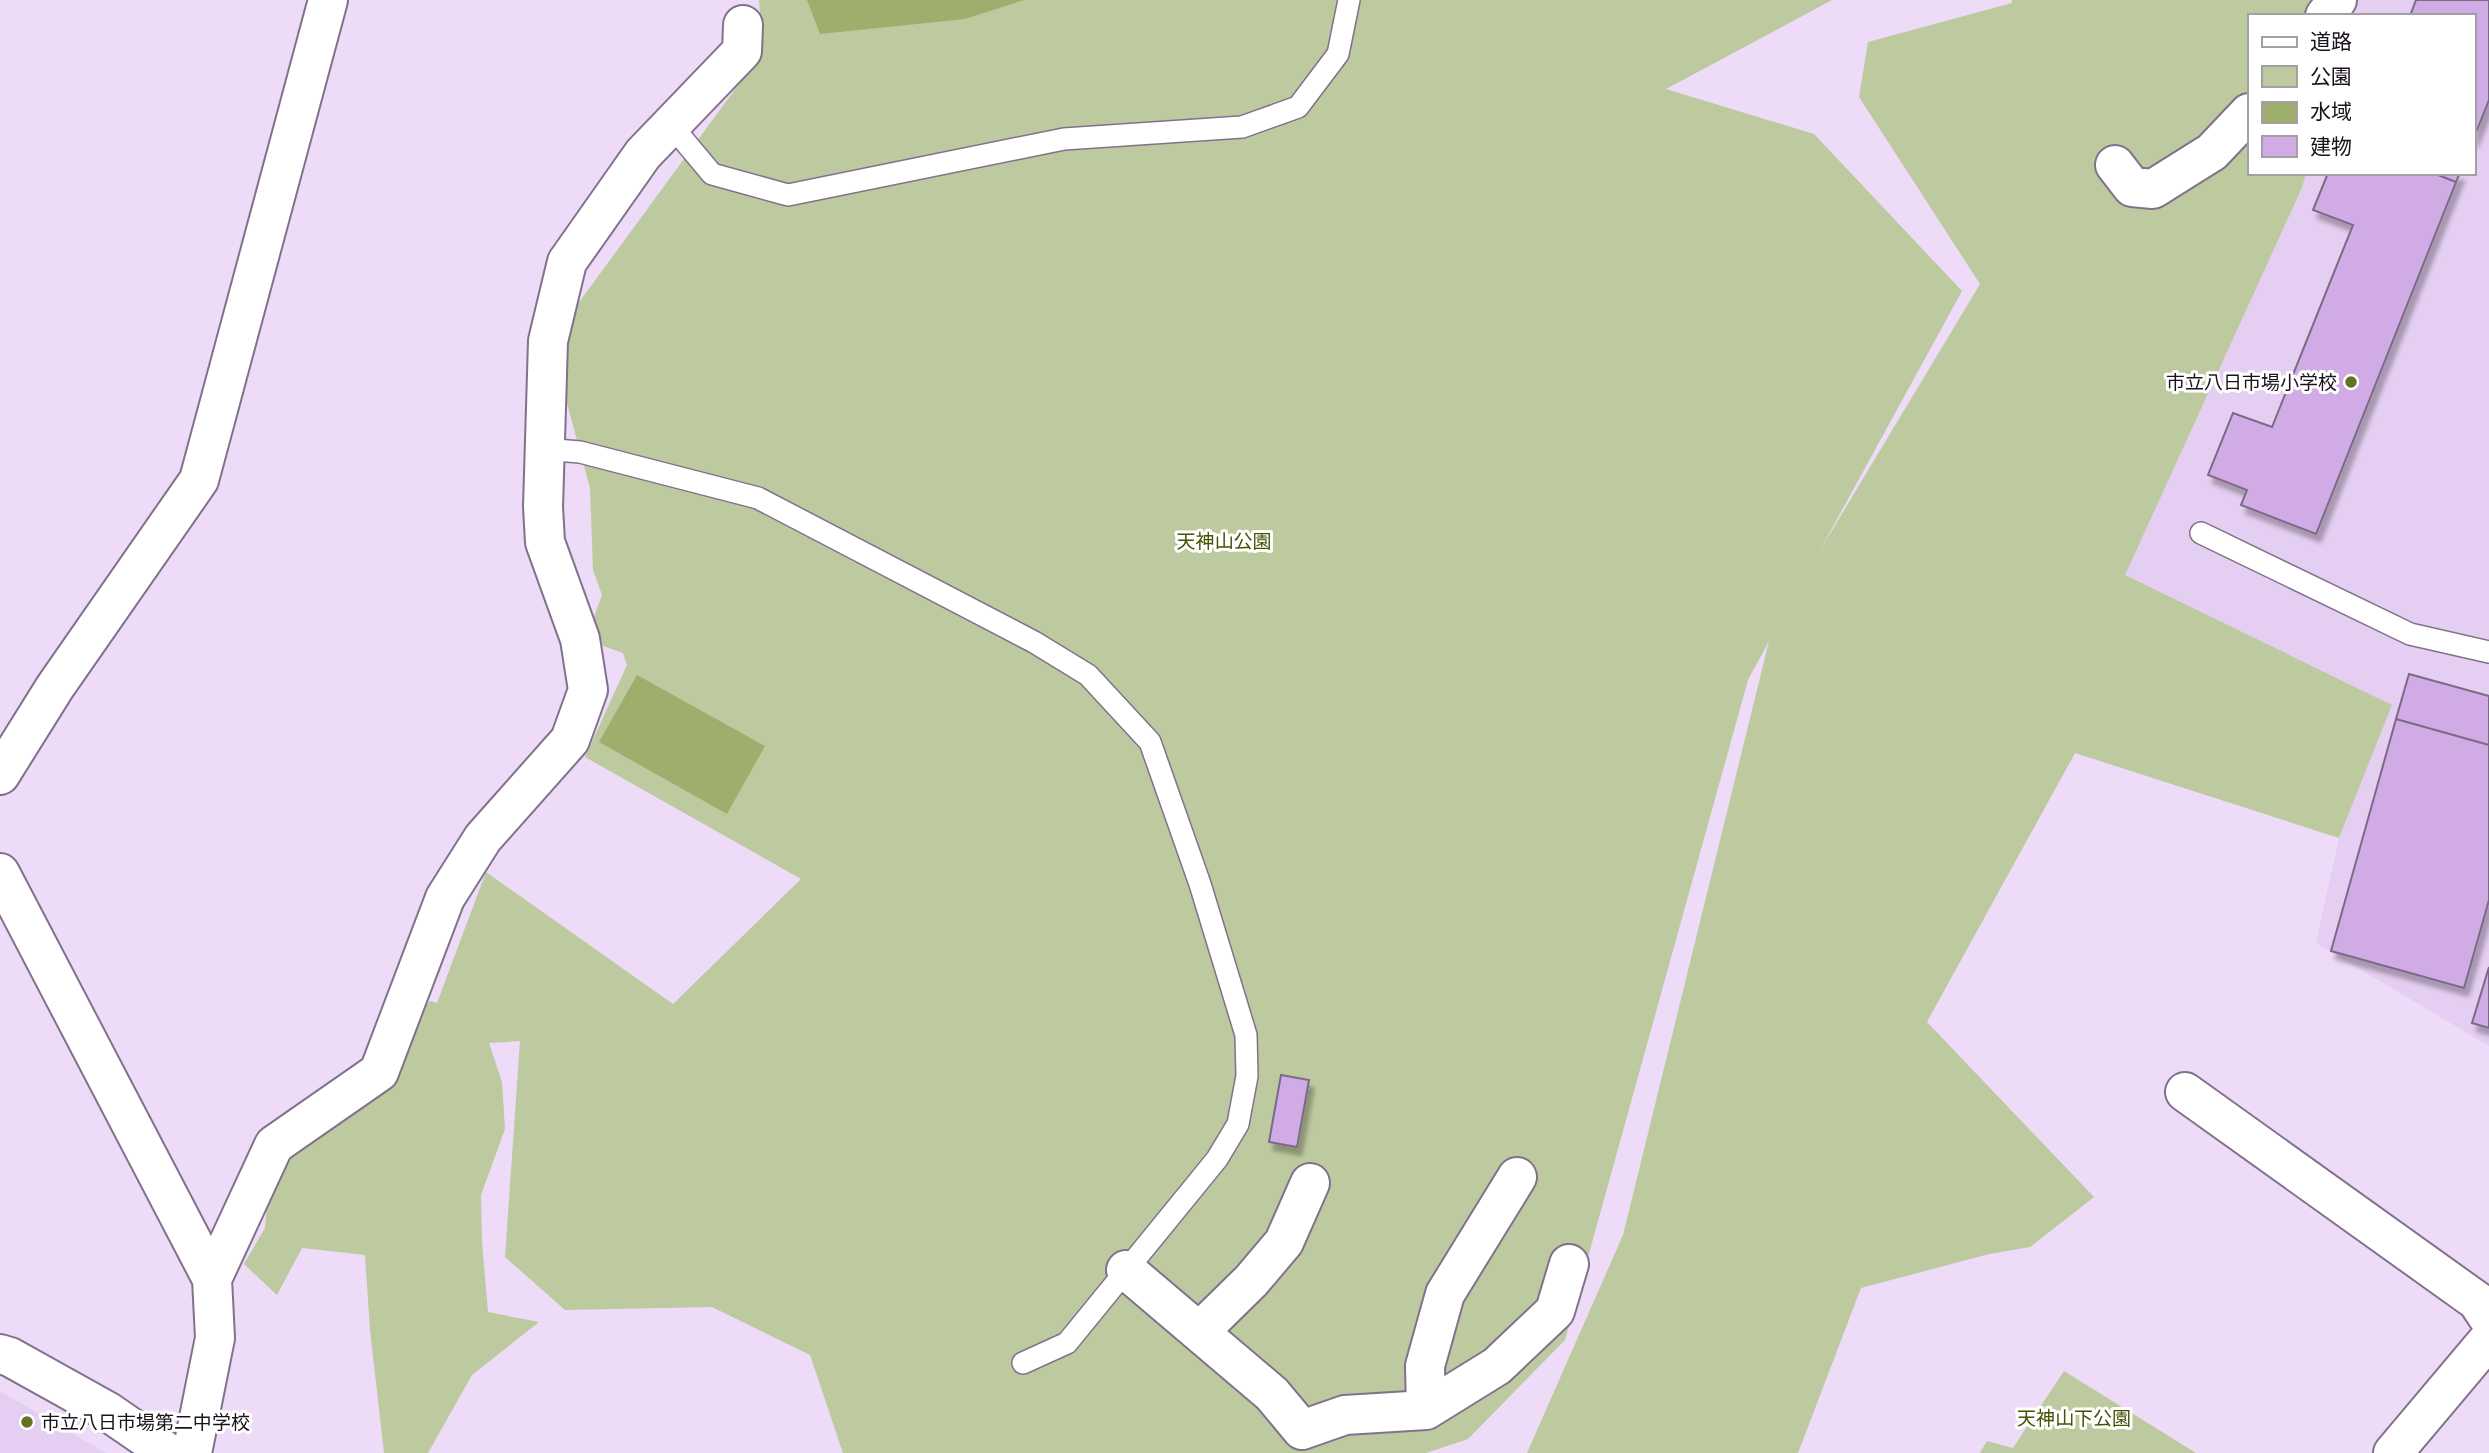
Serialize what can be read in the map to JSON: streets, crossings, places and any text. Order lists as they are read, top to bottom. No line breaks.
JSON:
{"parks":["天神山公園","天神山下公園"],"places":["市立八日市場小学校","市立八日市場第二中学校"],"legend":["道路","公園","水域","建物"]}
